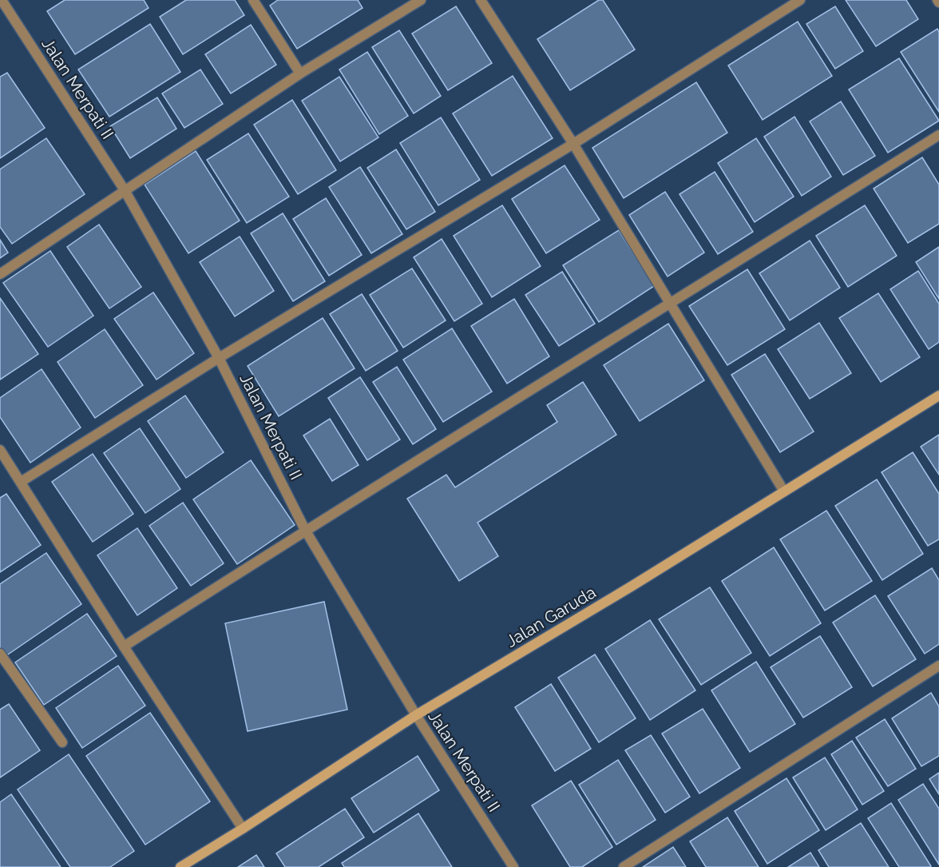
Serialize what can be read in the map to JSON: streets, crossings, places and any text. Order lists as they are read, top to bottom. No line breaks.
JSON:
{"streets":{"street":["Jalan Merpati II","Jalan Garuda"]},"crossings":[["Jalan Merpati II","Jalan Garuda"]]}
